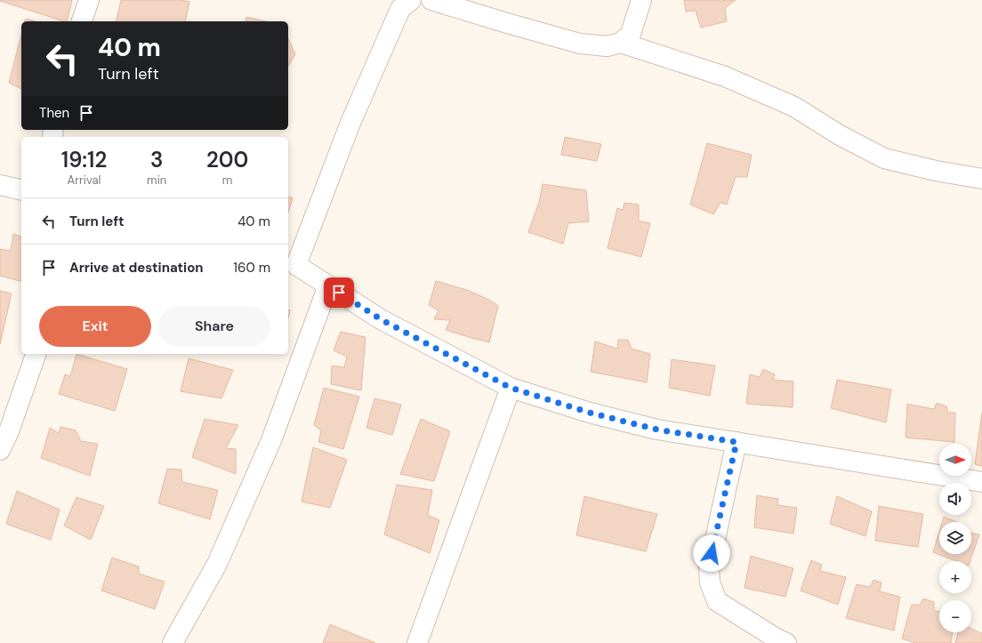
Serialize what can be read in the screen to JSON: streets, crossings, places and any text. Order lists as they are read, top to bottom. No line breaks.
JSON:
{"north":"right","page":{"turn":["40 m","Turn left"],"then":"Then","eta":["19:12","Arrival","3","min","200","m"],"list":[{"name":"Turn left","value":"40 m"},{"name":"Arrive at destination","value":"160 m"}],"buttons":["Exit","Share"],"map_buttons":["+","−"]}}
